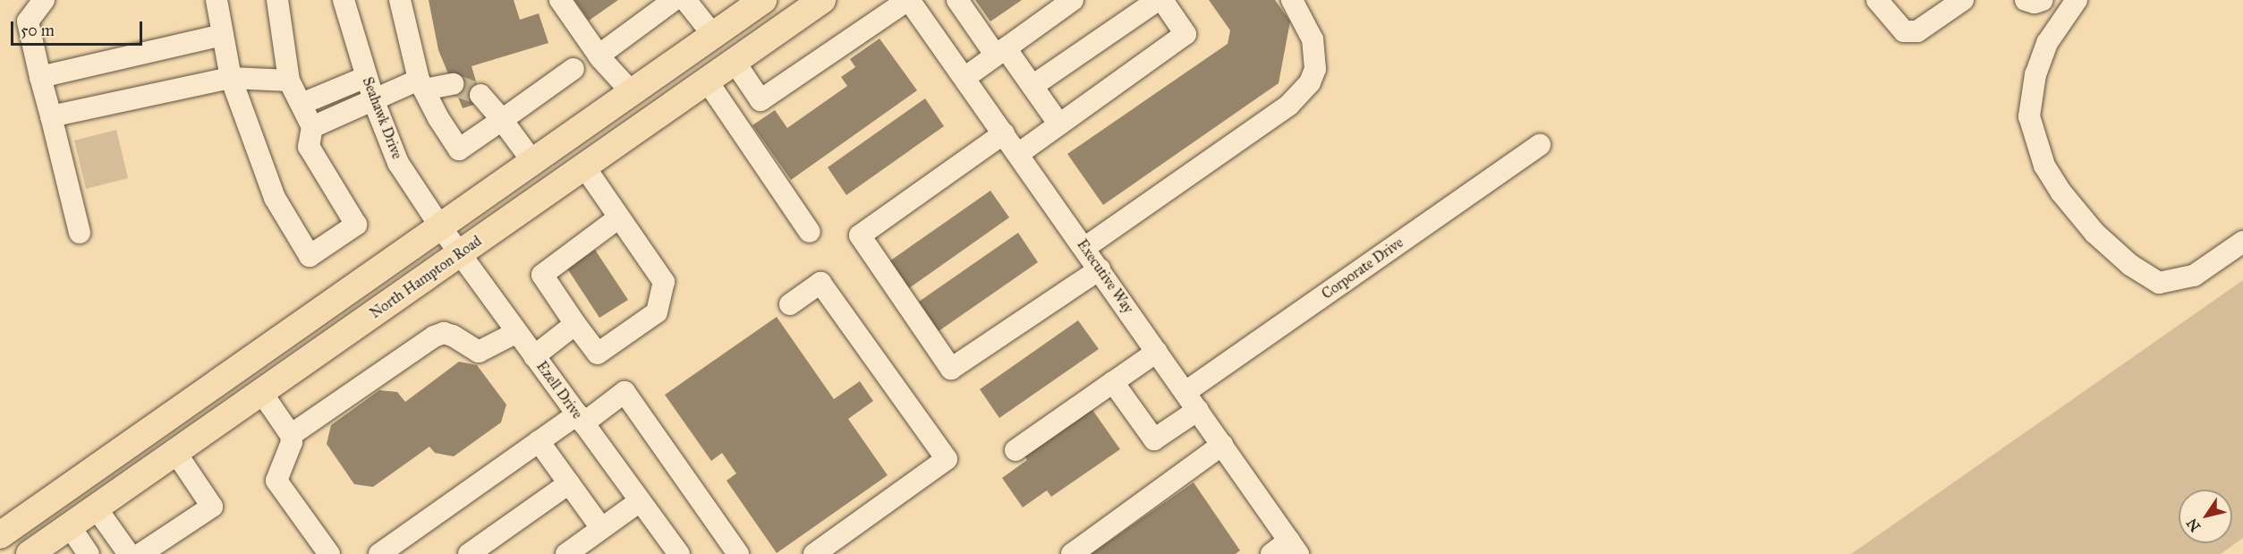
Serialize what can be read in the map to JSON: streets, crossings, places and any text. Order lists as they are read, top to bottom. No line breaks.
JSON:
{"streets":{"main road":["North Hampton Road"],"street":["Seahawk Drive","Corporate Drive","Executive Way","Ezell Drive"]},"crossings":[["Seahawk Drive","Ezell Drive"],["Corporate Drive","Executive Way"],["North Hampton Road","Ezell Drive"]],"scale_bar":"50 m","north":"bottom left"}
